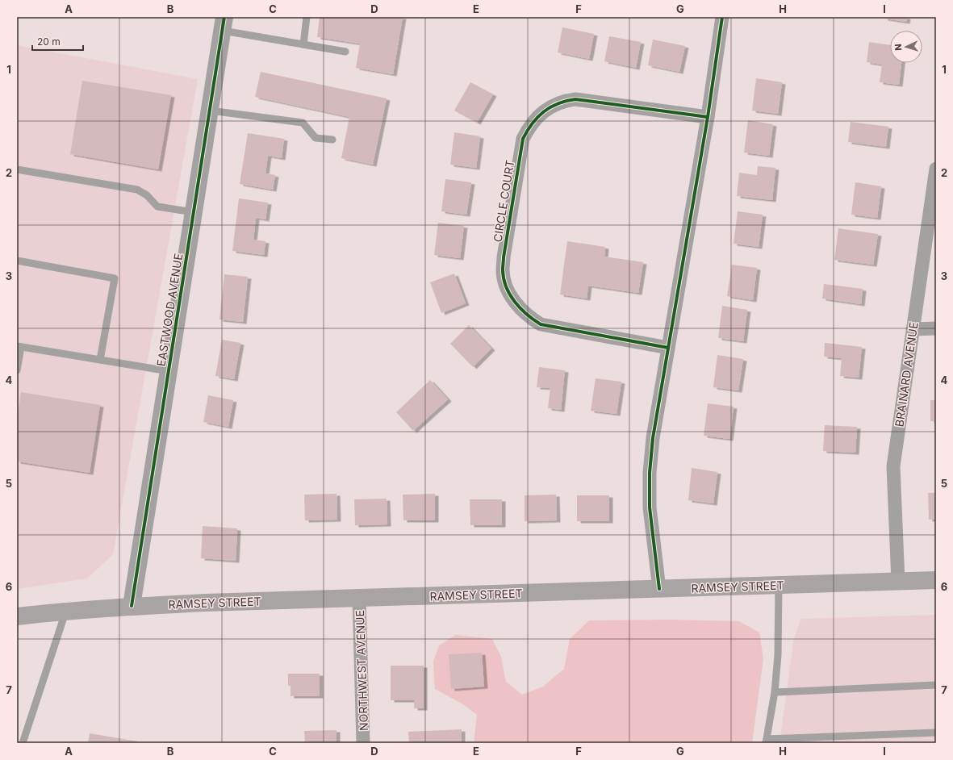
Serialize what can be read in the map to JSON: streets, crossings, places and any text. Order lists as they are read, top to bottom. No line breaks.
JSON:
{"streets":{"main road":["RAMSEY STREET"],"street":["CIRCLE COURT","EASTWOOD AVENUE","BRAINARD AVENUE","NORTHWEST AVENUE"]},"crossings":[["EASTWOOD AVENUE","RAMSEY STREET"],["BRAINARD AVENUE","RAMSEY STREET"],["RAMSEY STREET","NORTHWEST AVENUE"]],"scale_bar":"20 m","north":"left","grid":{"columns":["A","B","C","D","E","F","G","H","I"],"rows":["1","2","3","4","5","6","7"]}}
